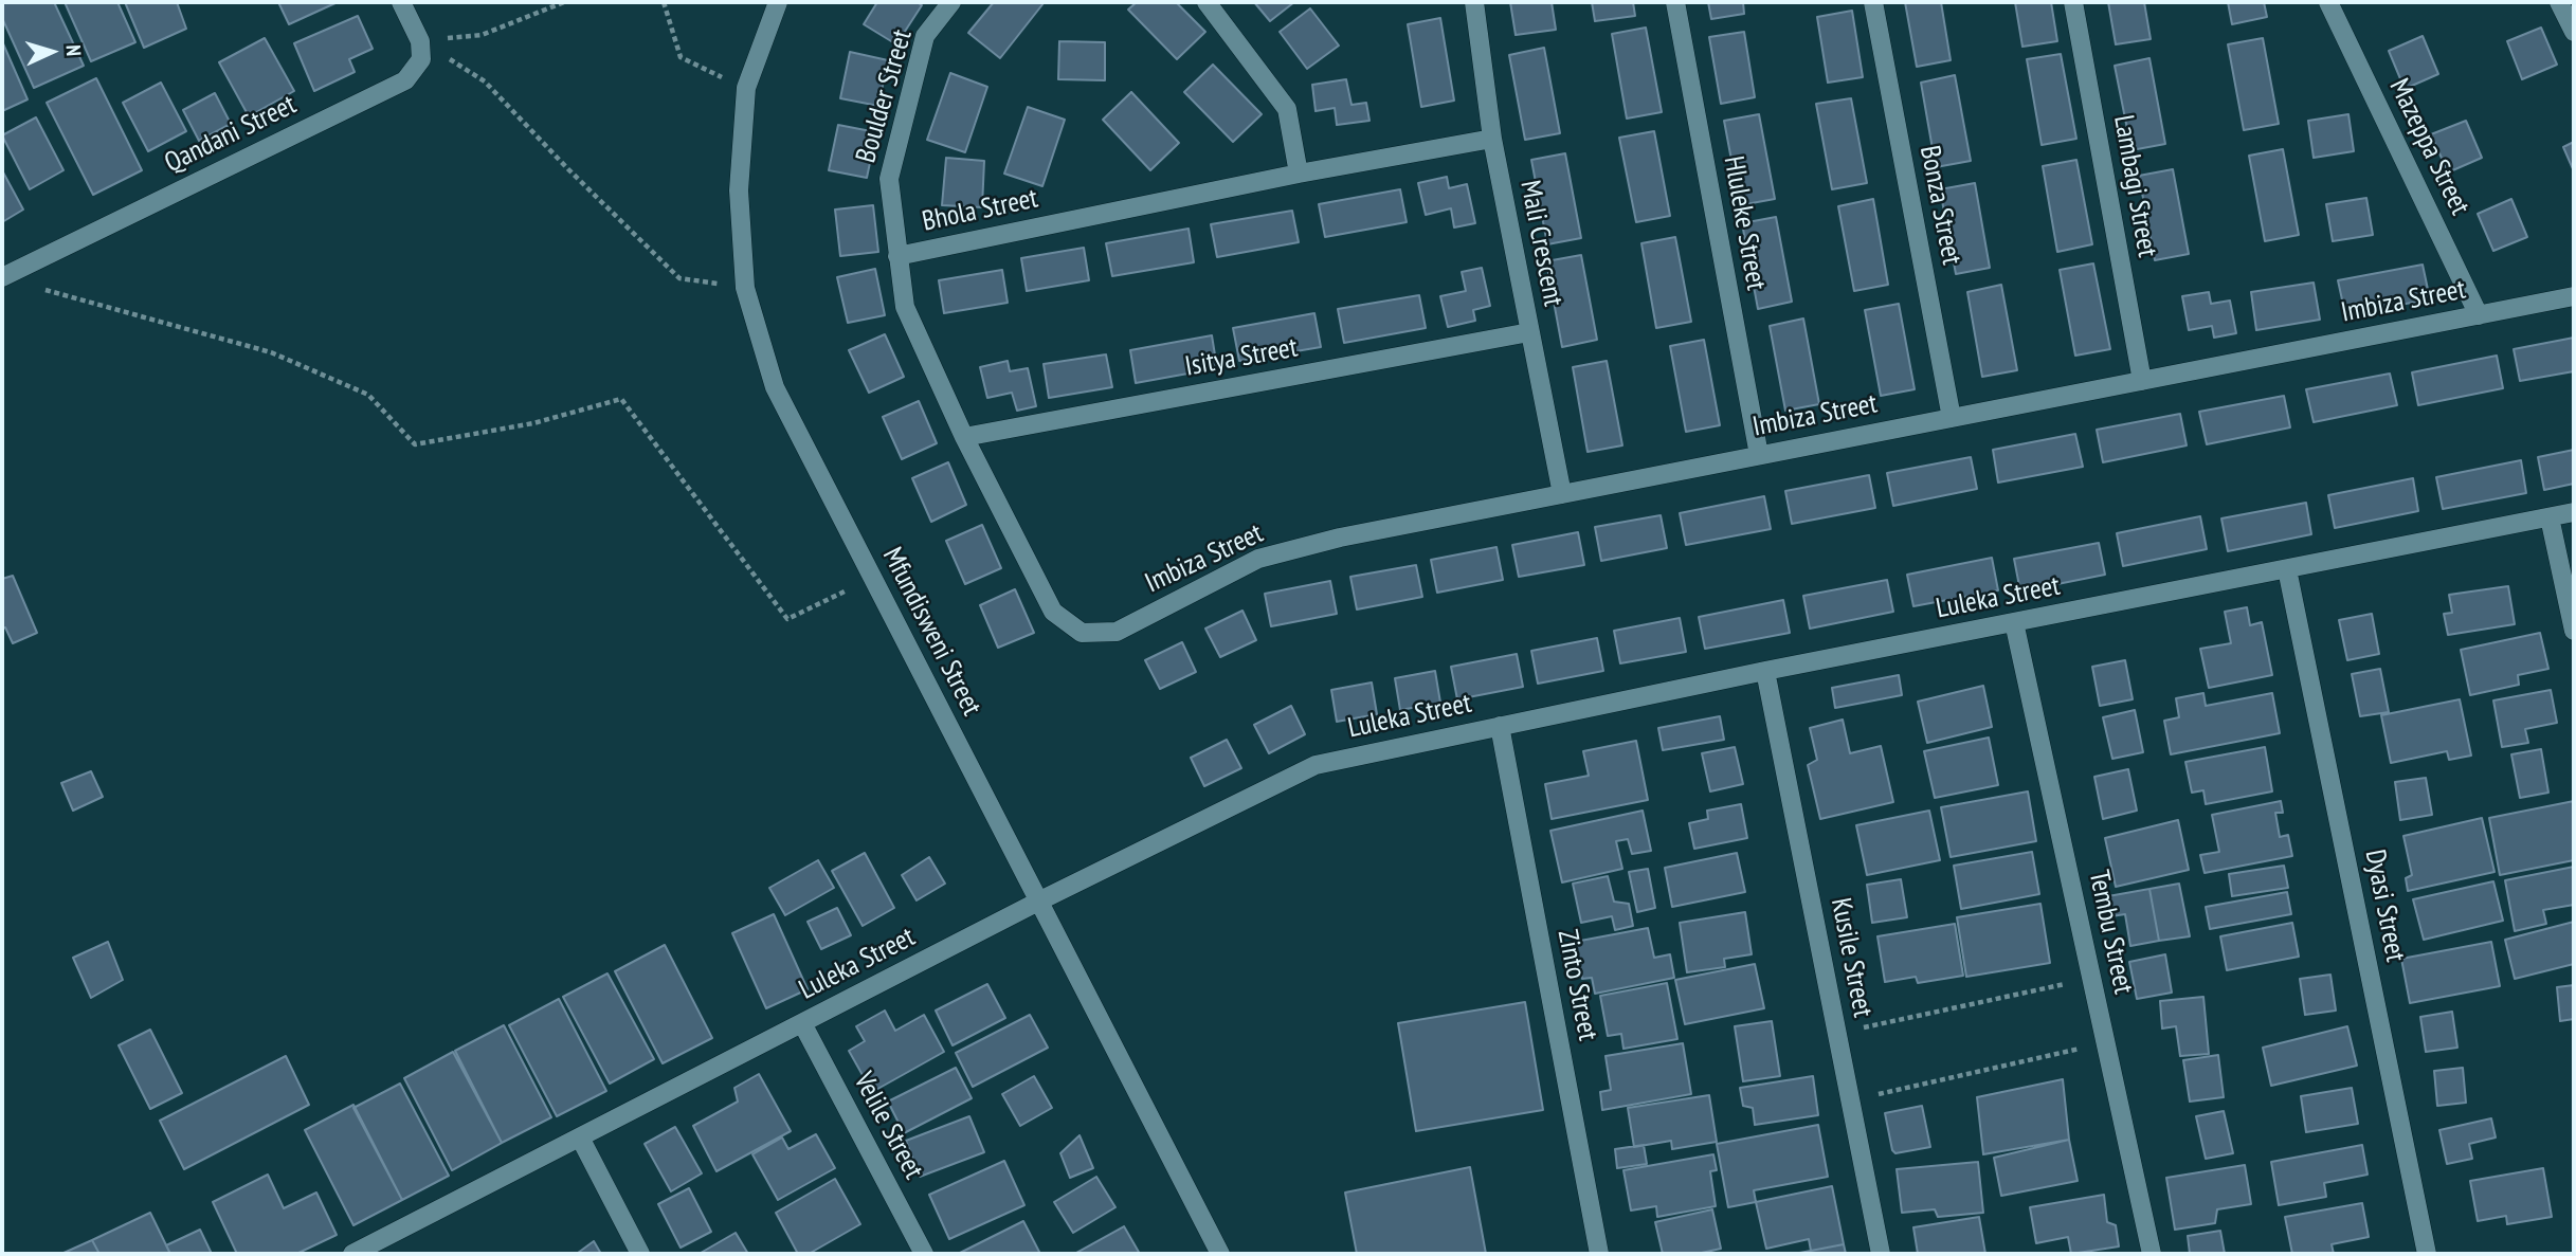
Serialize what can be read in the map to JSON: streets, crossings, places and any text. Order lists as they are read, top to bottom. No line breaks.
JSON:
{"streets":{"street":["Boulder Street","Qandani Street","Mazeppa Street","Lambagi Street","Bonza Street","Bhola Street","Hluleke Street","Mali Crescent","Imbiza Street","Isitya Street","Luleka Street","Mfundisweni Street","Dyasi Street","Tembu Street","Kusile Street","Zinto Street","Velile Street"]},"crossings":[["Boulder Street","Bhola Street"],["Mazeppa Street","Imbiza Street"],["Lambagi Street","Imbiza Street"],["Bonza Street","Imbiza Street"],["Bhola Street","Mali Crescent"],["Bhola Street","Imbiza Street"],["Bhola Street","Isitya Street"],["Hluleke Street","Imbiza Street"],["Mali Crescent","Imbiza Street"],["Mali Crescent","Isitya Street"],["Luleka Street","Mfundisweni Street"],["Luleka Street","Dyasi Street"],["Luleka Street","Tembu Street"],["Luleka Street","Kusile Street"],["Luleka Street","Zinto Street"],["Luleka Street","Velile Street"]],"north":"right"}
